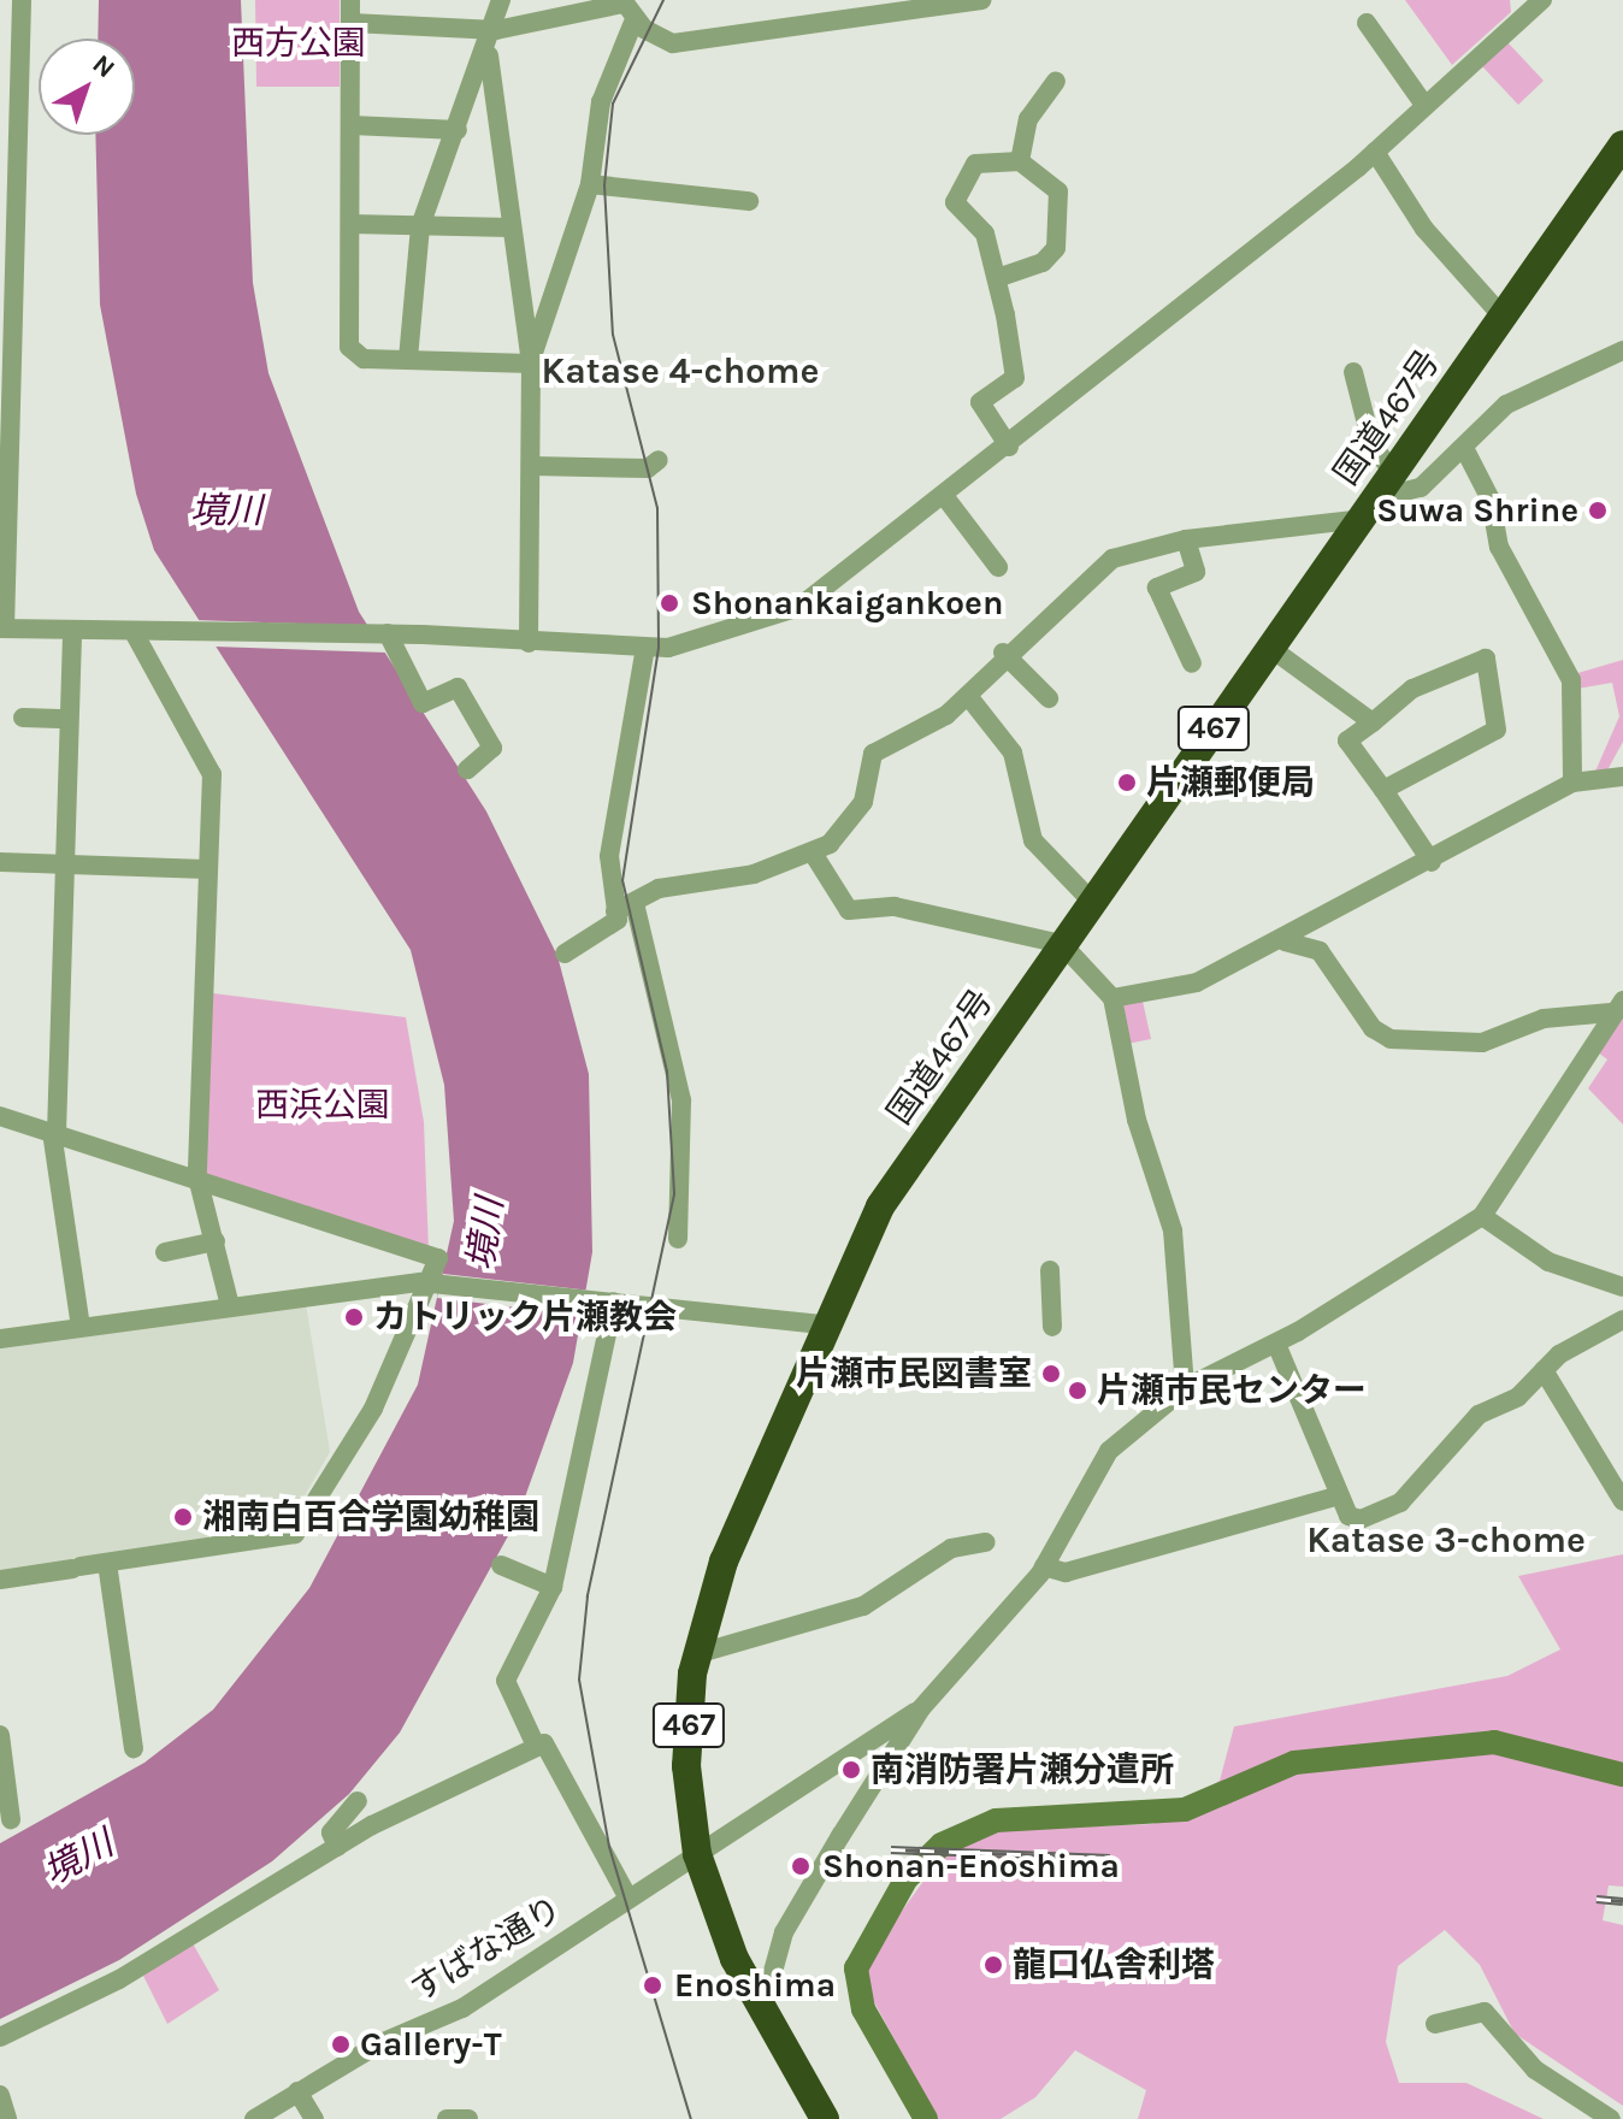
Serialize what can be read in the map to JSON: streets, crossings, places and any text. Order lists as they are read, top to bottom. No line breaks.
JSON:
{"streets":{"highway":["国道467号","467"],"street":["すばな通り"]},"crossings":[["国道467号","すばな通り"]],"districts":["Katase 4-chome","Katase 3-chome"],"water":["境川"],"parks":["西方公園","西浜公園"],"places":["Suwa Shrine","Shonankaigankoen","片瀬郵便局","カトリック片瀬教会","片瀬市民図書室","片瀬市民センター","湘南白百合学園幼稚園","南消防署片瀬分遣所","Shonan-Enoshima","龍口仏舎利塔","Enoshima","Gallery-T"],"north":"top right"}
